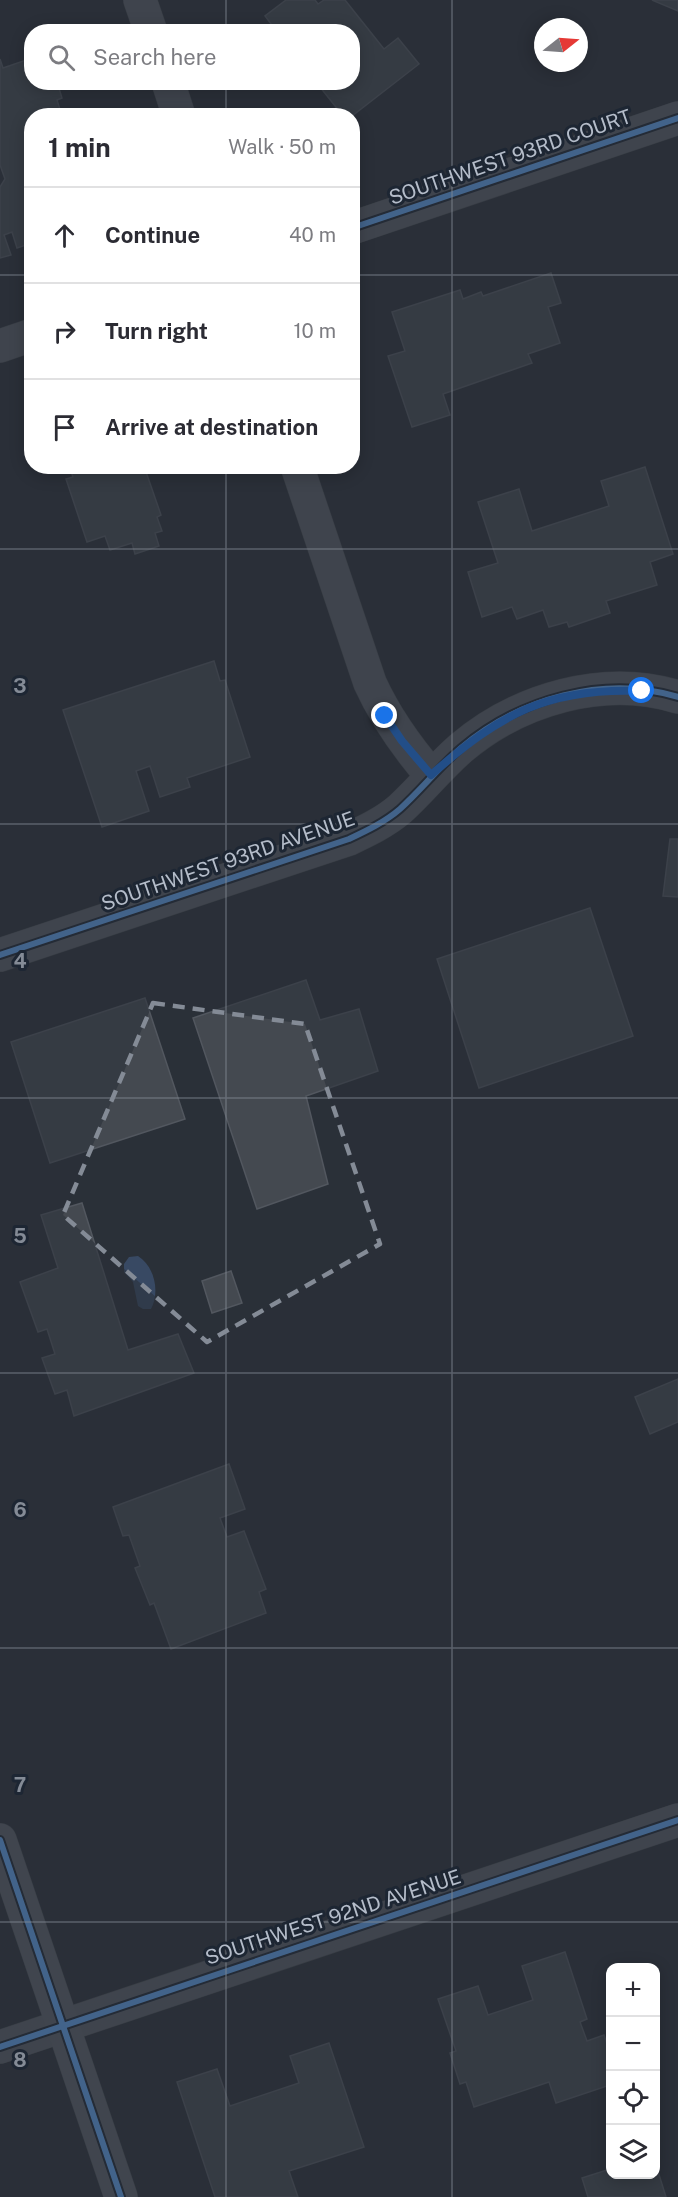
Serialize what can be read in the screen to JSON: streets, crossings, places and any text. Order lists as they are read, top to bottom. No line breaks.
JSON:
{"streets":{"street":["SOUTHWEST 93RD COURT","SOUTHWEST 93RD AVENUE","SOUTHWEST 92ND AVENUE"]},"north":"right","page":{"search":"Search here","heading":["1 min","Walk · 50 m"],"list":[["Continue","40 m"],["Turn right","10 m"],"Arrive at destination"],"map_buttons":["+","−"]},"grid":{"rows":["3","4","5","6","7","8"]}}
